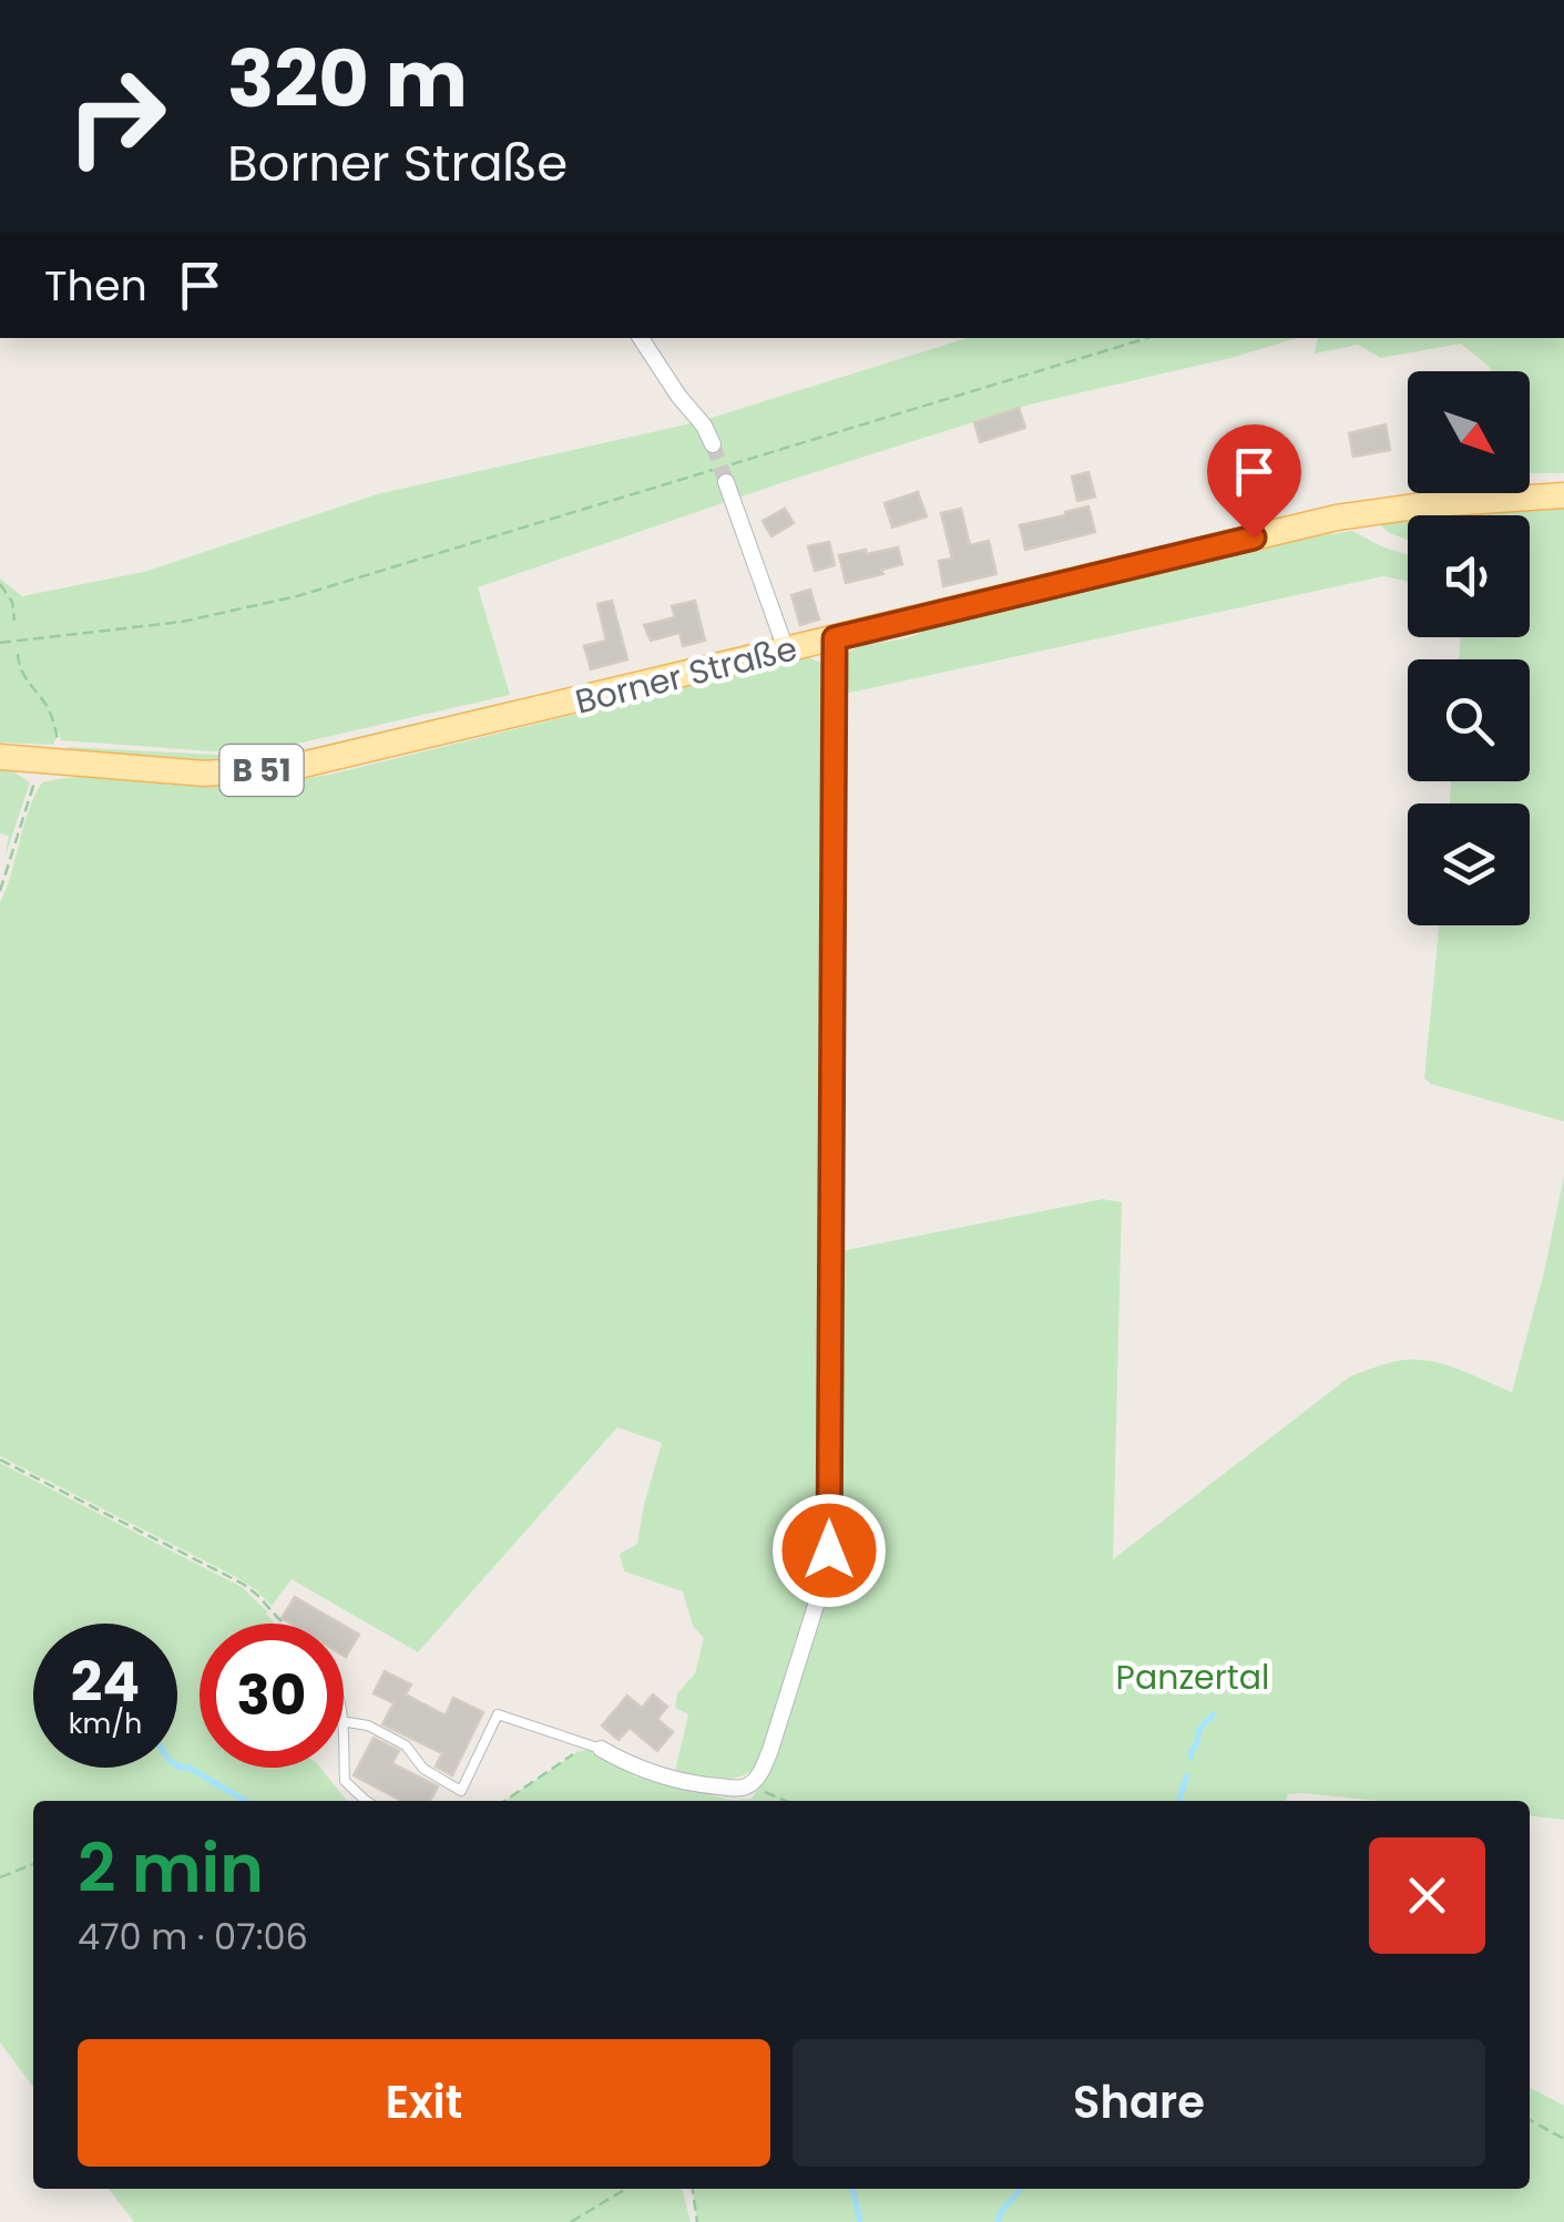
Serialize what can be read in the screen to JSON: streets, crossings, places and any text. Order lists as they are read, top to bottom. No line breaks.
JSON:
{"streets":{"main road":["Borner Straße","B 51"]},"parks":["Panzertal"],"north":"bottom right","page":{"turn":["320 m","Borner Straße"],"then":"Then","speed":"24 km/h","limit":"30","heading":["2 min","470 m · 07:06"],"buttons":["Exit","Share"]}}
